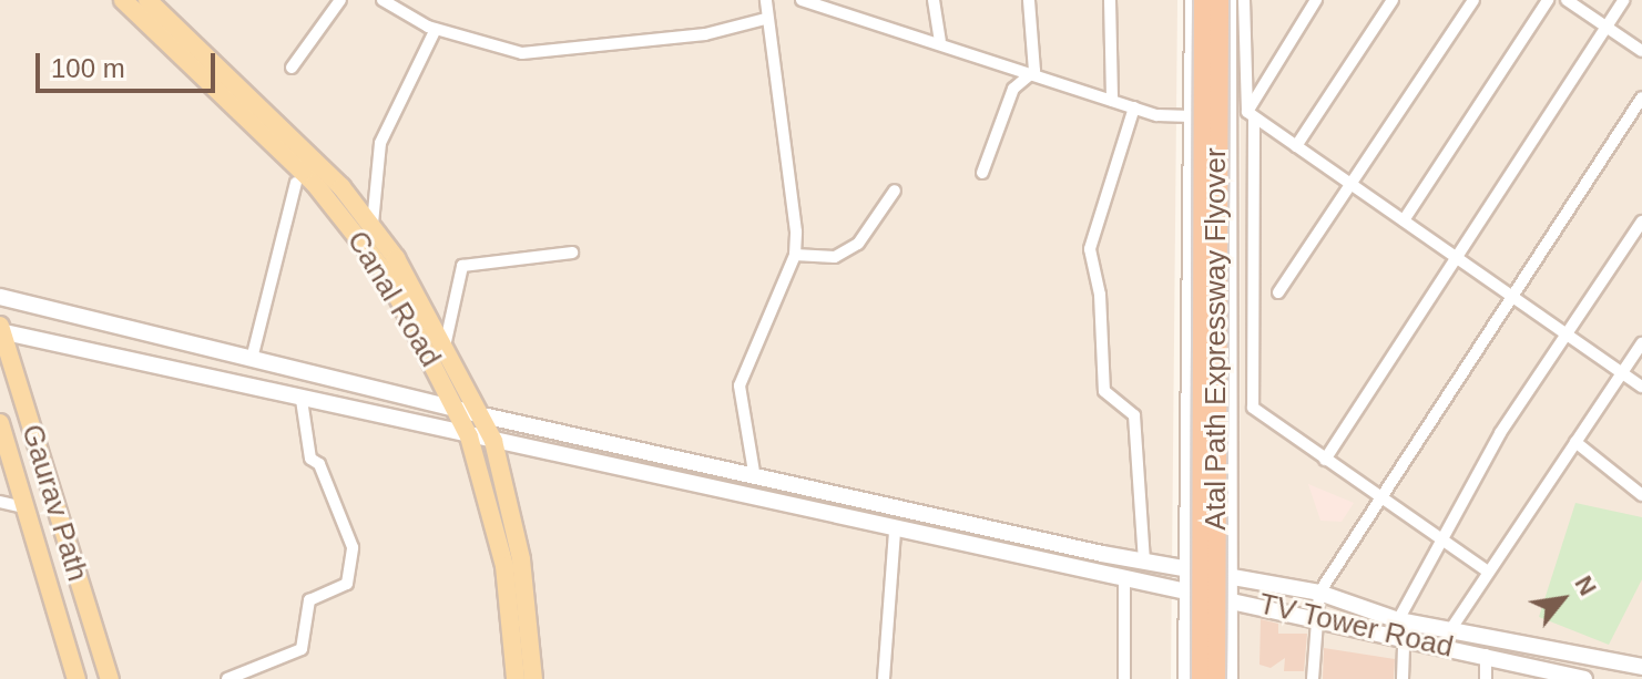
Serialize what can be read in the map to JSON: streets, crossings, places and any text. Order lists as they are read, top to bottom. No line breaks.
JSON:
{"streets":{"highway":["Atal Path Expressway Flyover"],"main road":["Canal Road","Gaurav Path","TV Tower Road"]},"crossings":[["Canal Road","TV Tower Road"],["Gaurav Path","TV Tower Road"]],"scale_bar":"100 m","north":"top right"}
